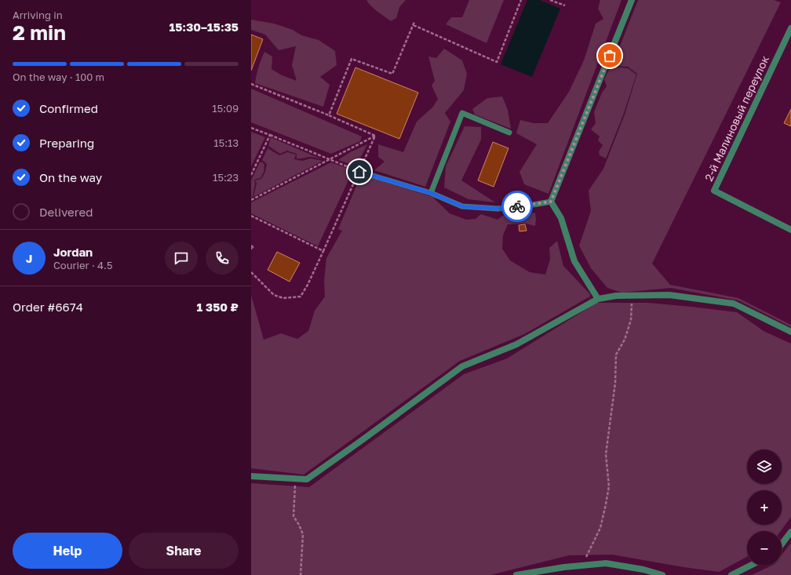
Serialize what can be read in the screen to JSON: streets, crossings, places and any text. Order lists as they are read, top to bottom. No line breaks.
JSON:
{"streets":{"street":["2-й Малиновый переулок"]},"page":{"heading":["2 min","Arriving in","15:30–15:35"],"panel":["Jordan","Courier · 4.5","Order #6674","1 350 ₽"],"bar":"On the way · 100 m","list":[["Confirmed","15:09"],["Preparing","15:13"],["On the way","15:23"],"Delivered"],"round":"J","map_buttons":["+","−"],"buttons":["Help","Share"]}}
